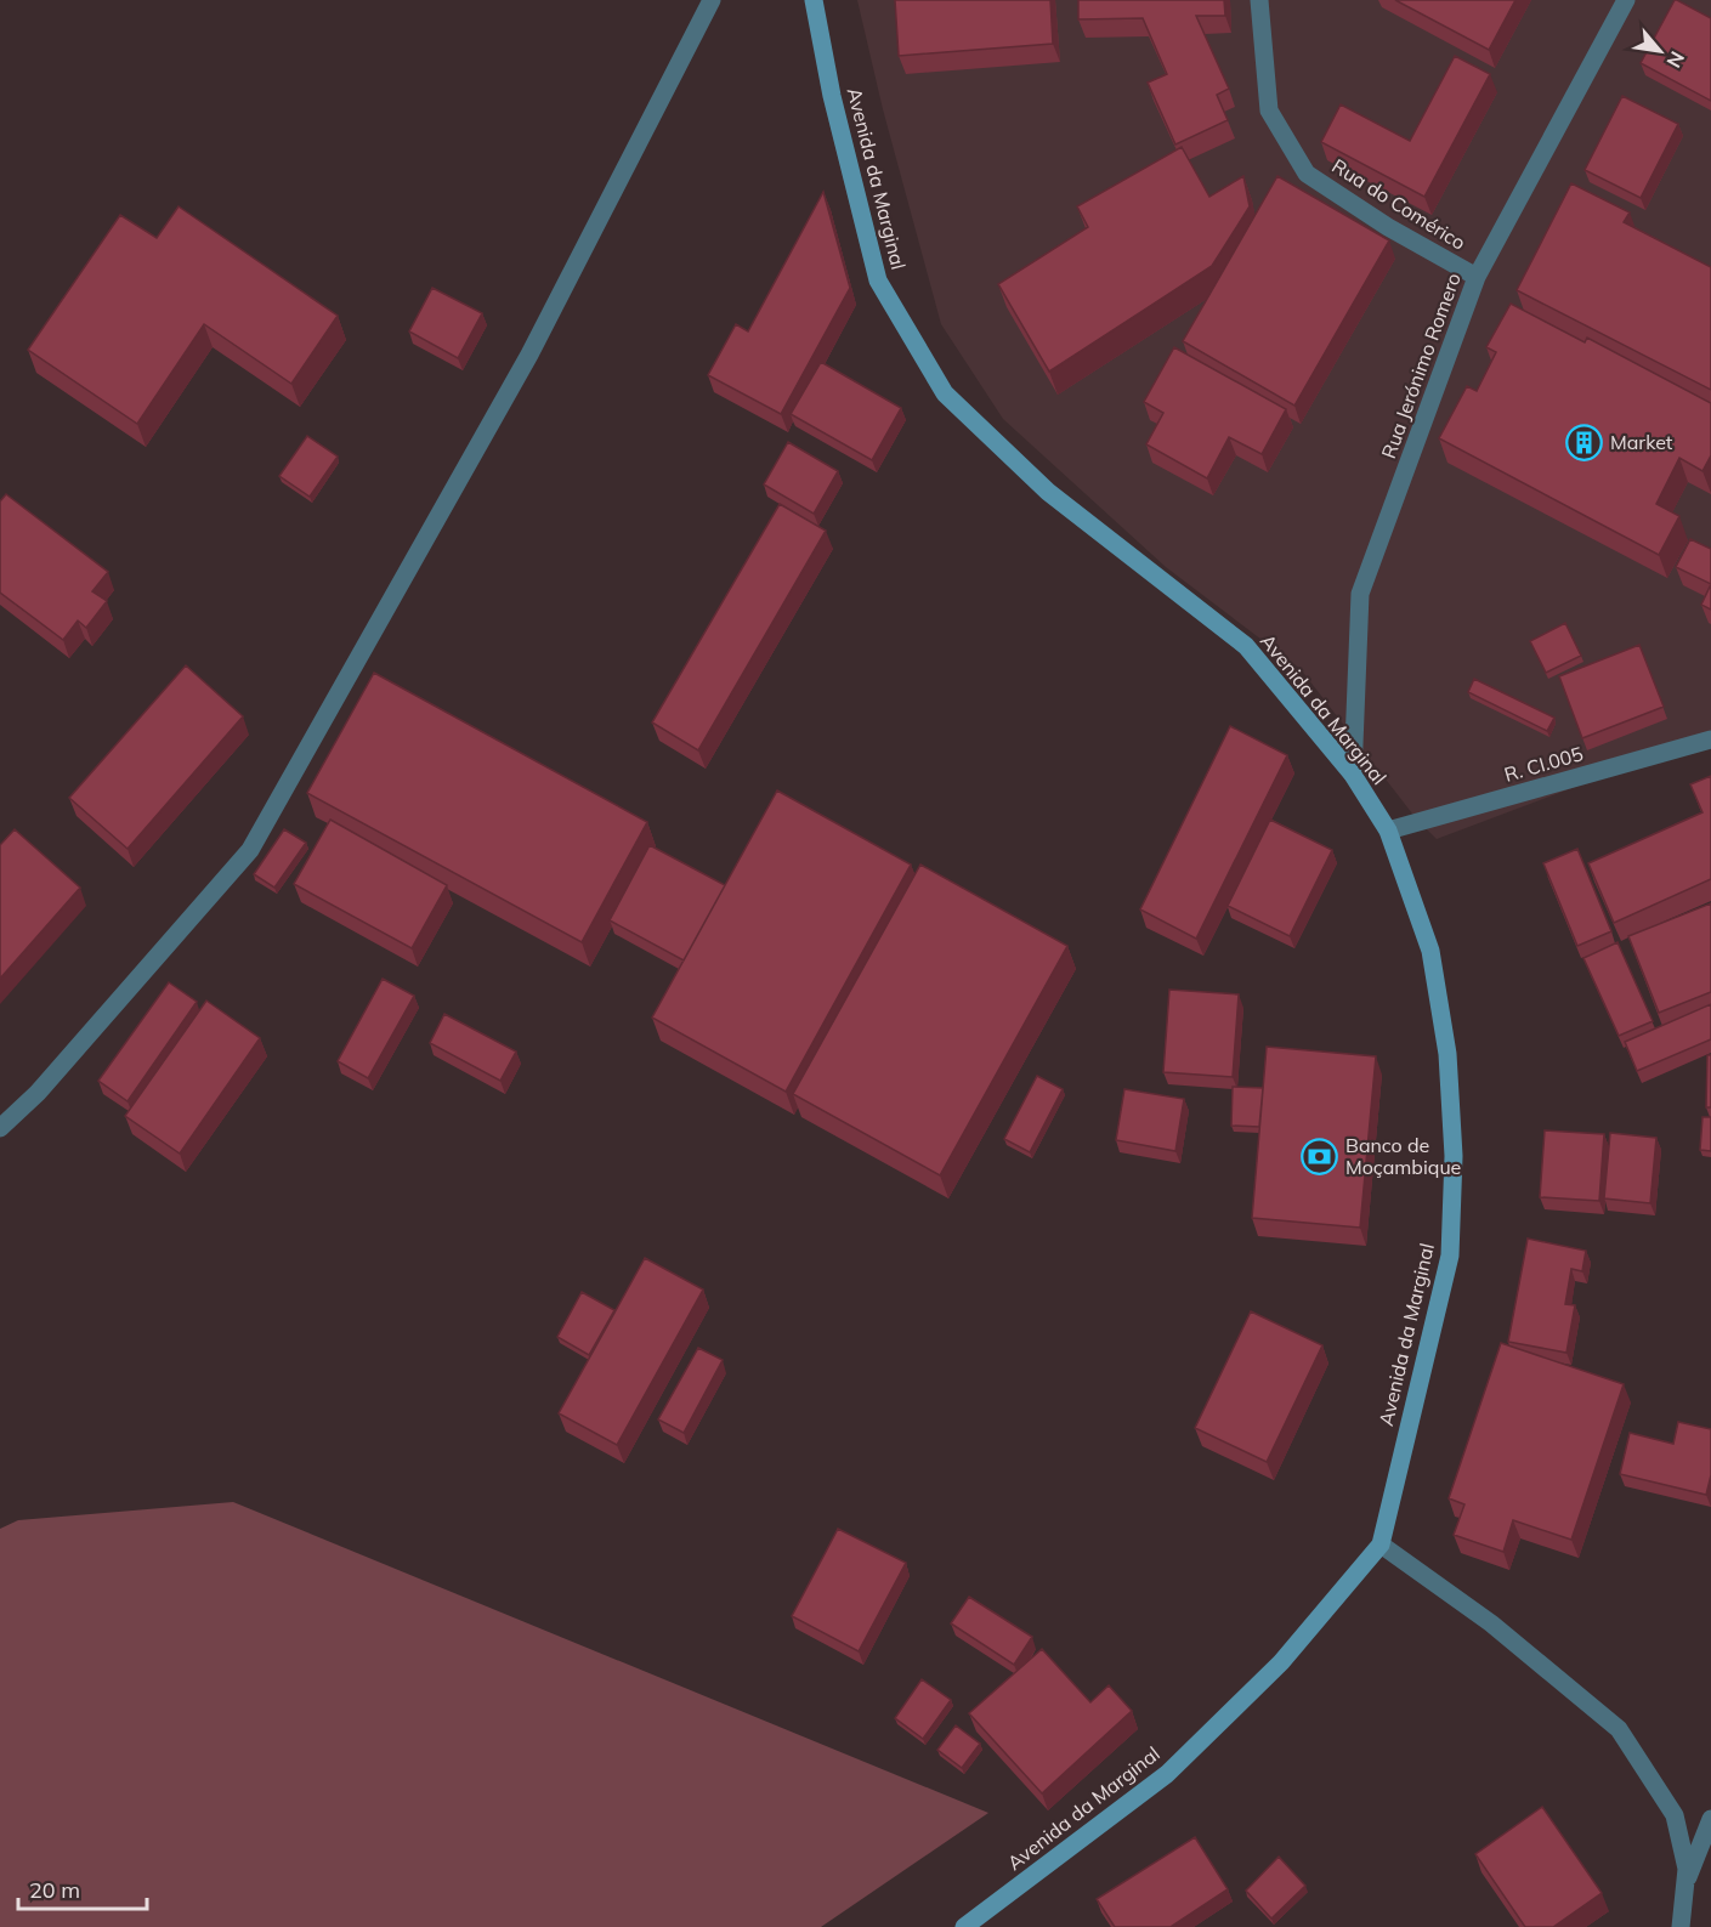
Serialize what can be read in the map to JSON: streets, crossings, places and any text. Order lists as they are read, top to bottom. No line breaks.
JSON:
{"streets":{"street":["Avenida da Marginal","Rua do Comérico","Rua Jerónimo Romero","R. CI.005"]},"crossings":[["Avenida da Marginal","Rua Jerónimo Romero"],["Avenida da Marginal","R. CI.005"],["Rua do Comérico","Rua Jerónimo Romero"]],"places":{"building":["Market"],"bank":["Banco de Moçambique"]},"scale_bar":"20 m","north":"bottom right"}
